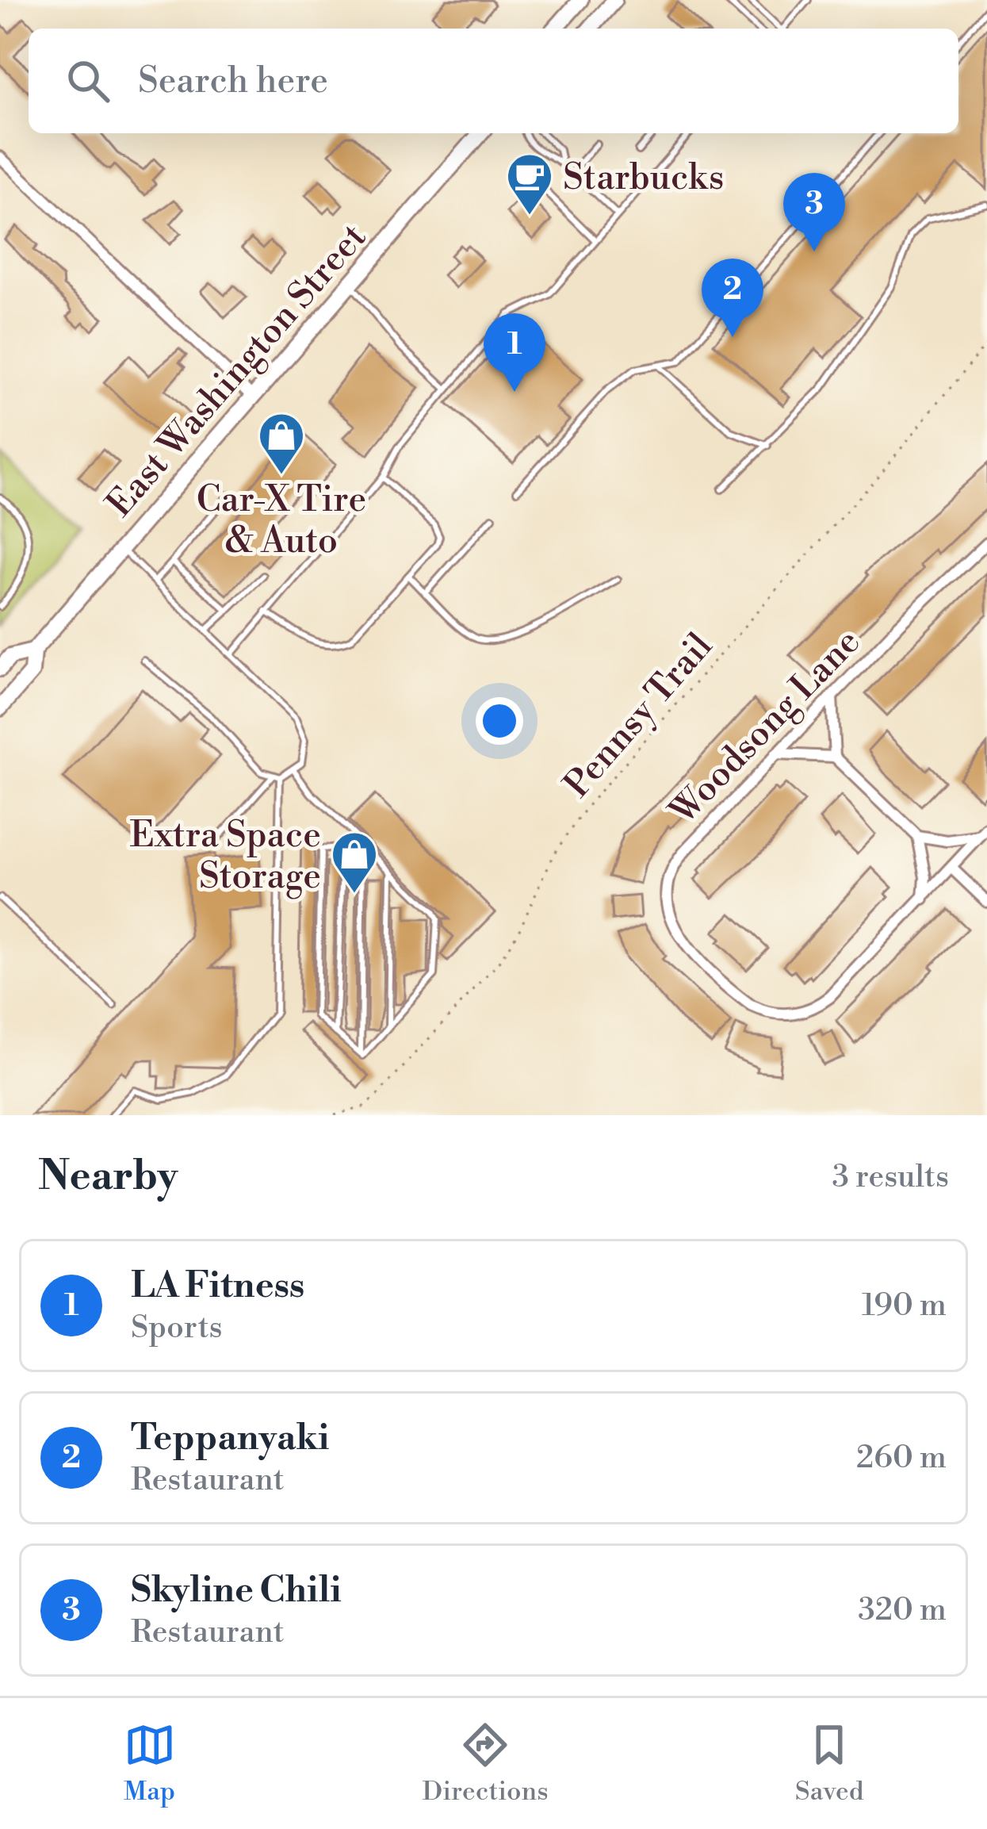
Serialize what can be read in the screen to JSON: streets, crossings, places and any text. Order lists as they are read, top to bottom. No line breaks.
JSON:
{"streets":{"main road":["East Washington Street"],"street":["Woodsong Lane"],"path":["Pennsy Trail"]},"places":{"cafe":["Starbucks"],"shop":["Car-X Tire & Auto","Extra Space Storage"]},"page":{"search":"Search here","pins":["3","2","1"],"heading":["Nearby","3 results"],"list":[{"mark":"1","name":"LA Fitness","note":"Sports","value":"190 m"},{"mark":"2","name":"Teppanyaki","note":"Restaurant","value":"260 m"},{"mark":"3","name":"Skyline Chili","note":"Restaurant","value":"320 m"}],"nav":["Map","Directions","Saved"]}}
